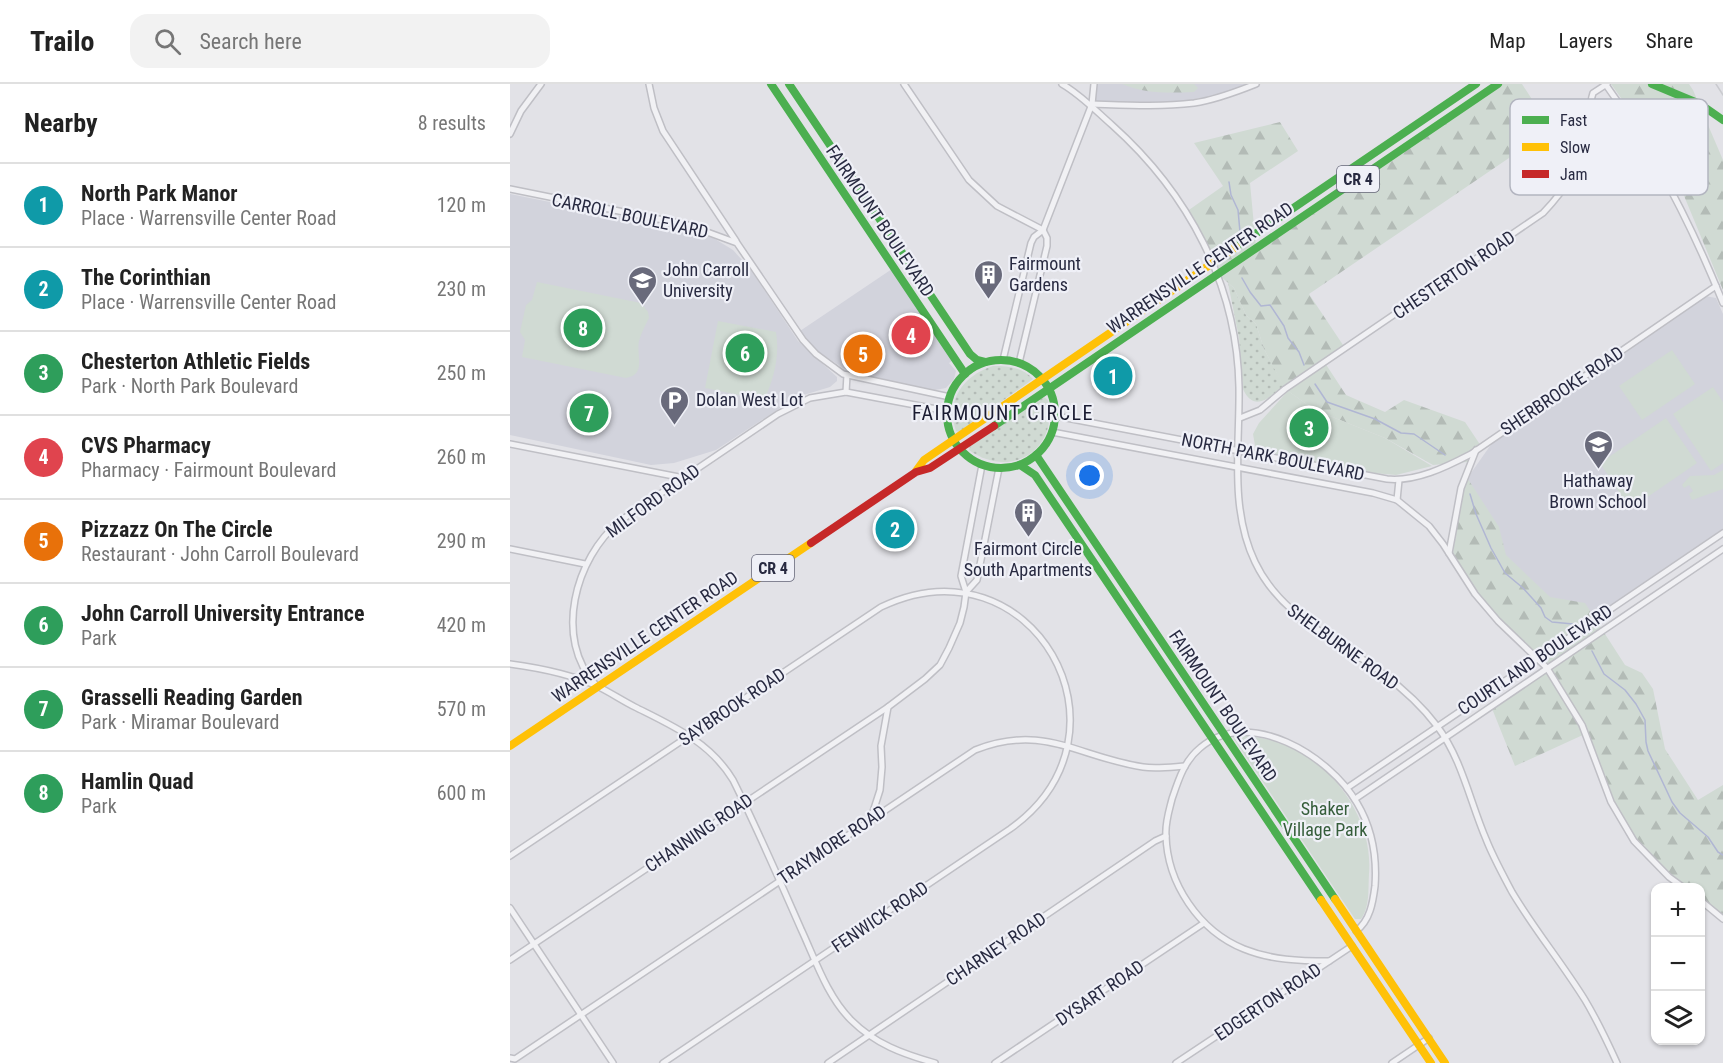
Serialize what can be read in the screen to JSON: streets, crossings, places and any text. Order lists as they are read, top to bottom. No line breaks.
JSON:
{"streets":{"main road":["CR 4","FAIRMOUNT BOULEVARD","WARRENSVILLE CENTER ROAD"],"street":["CARROLL BOULEVARD","CHESTERTON ROAD","SHERBROOKE ROAD","NORTH PARK BOULEVARD","MILFORD ROAD","SHELBURNE ROAD","COURTLAND BOULEVARD","SAYBROOK ROAD","CHANNING ROAD","TRAYMORE ROAD","FENWICK ROAD","CHARNEY ROAD","DYSART ROAD","EDGERTON ROAD"]},"crossings":[["FAIRMOUNT BOULEVARD","EDGERTON ROAD"],["WARRENSVILLE CENTER ROAD","MILFORD ROAD"],["WARRENSVILLE CENTER ROAD","SHELBURNE ROAD"],["CHESTERTON ROAD","SHELBURNE ROAD"],["SHERBROOKE ROAD","NORTH PARK BOULEVARD"],["NORTH PARK BOULEVARD","SHELBURNE ROAD"],["NORTH PARK BOULEVARD","COURTLAND BOULEVARD"],["SHELBURNE ROAD","COURTLAND BOULEVARD"],["SAYBROOK ROAD","CHANNING ROAD"],["SAYBROOK ROAD","FENWICK ROAD"],["CHANNING ROAD","FENWICK ROAD"],["TRAYMORE ROAD","FENWICK ROAD"]],"districts":["FAIRMOUNT CIRCLE"],"parks":["Shaker Village Park"],"places":{"building":["Fairmount Gardens","Fairmont Circle South Apartments"],"school or university":["John Carroll University","Hathaway Brown School"],"parking":["Dolan West Lot"]},"legend":["Fast","Slow","Jam"],"page":{"header":"Trailo","search":"Search here","nav":["Map","Layers","Share"],"heading":["Nearby","8 results"],"list":[{"mark":"1","name":"North Park Manor","note":"Place · Warrensville Center Road","value":"120 m"},{"mark":"2","name":"The Corinthian","note":"Place · Warrensville Center Road","value":"230 m"},{"mark":"3","name":"Chesterton Athletic Fields","note":"Park · North Park Boulevard","value":"250 m"},{"mark":"4","name":"CVS Pharmacy","note":"Pharmacy · Fairmount Boulevard","value":"260 m"},{"mark":"5","name":"Pizzazz On The Circle","note":"Restaurant · John Carroll Boulevard","value":"290 m"},{"mark":"6","name":"John Carroll University Entrance","note":"Park","value":"420 m"},{"mark":"7","name":"Grasselli Reading Garden","note":"Park · Miramar Boulevard","value":"570 m"},{"mark":"8","name":"Hamlin Quad","note":"Park","value":"600 m"}],"pins":["8","4","6","5","1","7","3","2"],"map_buttons":["+","−"]}}
